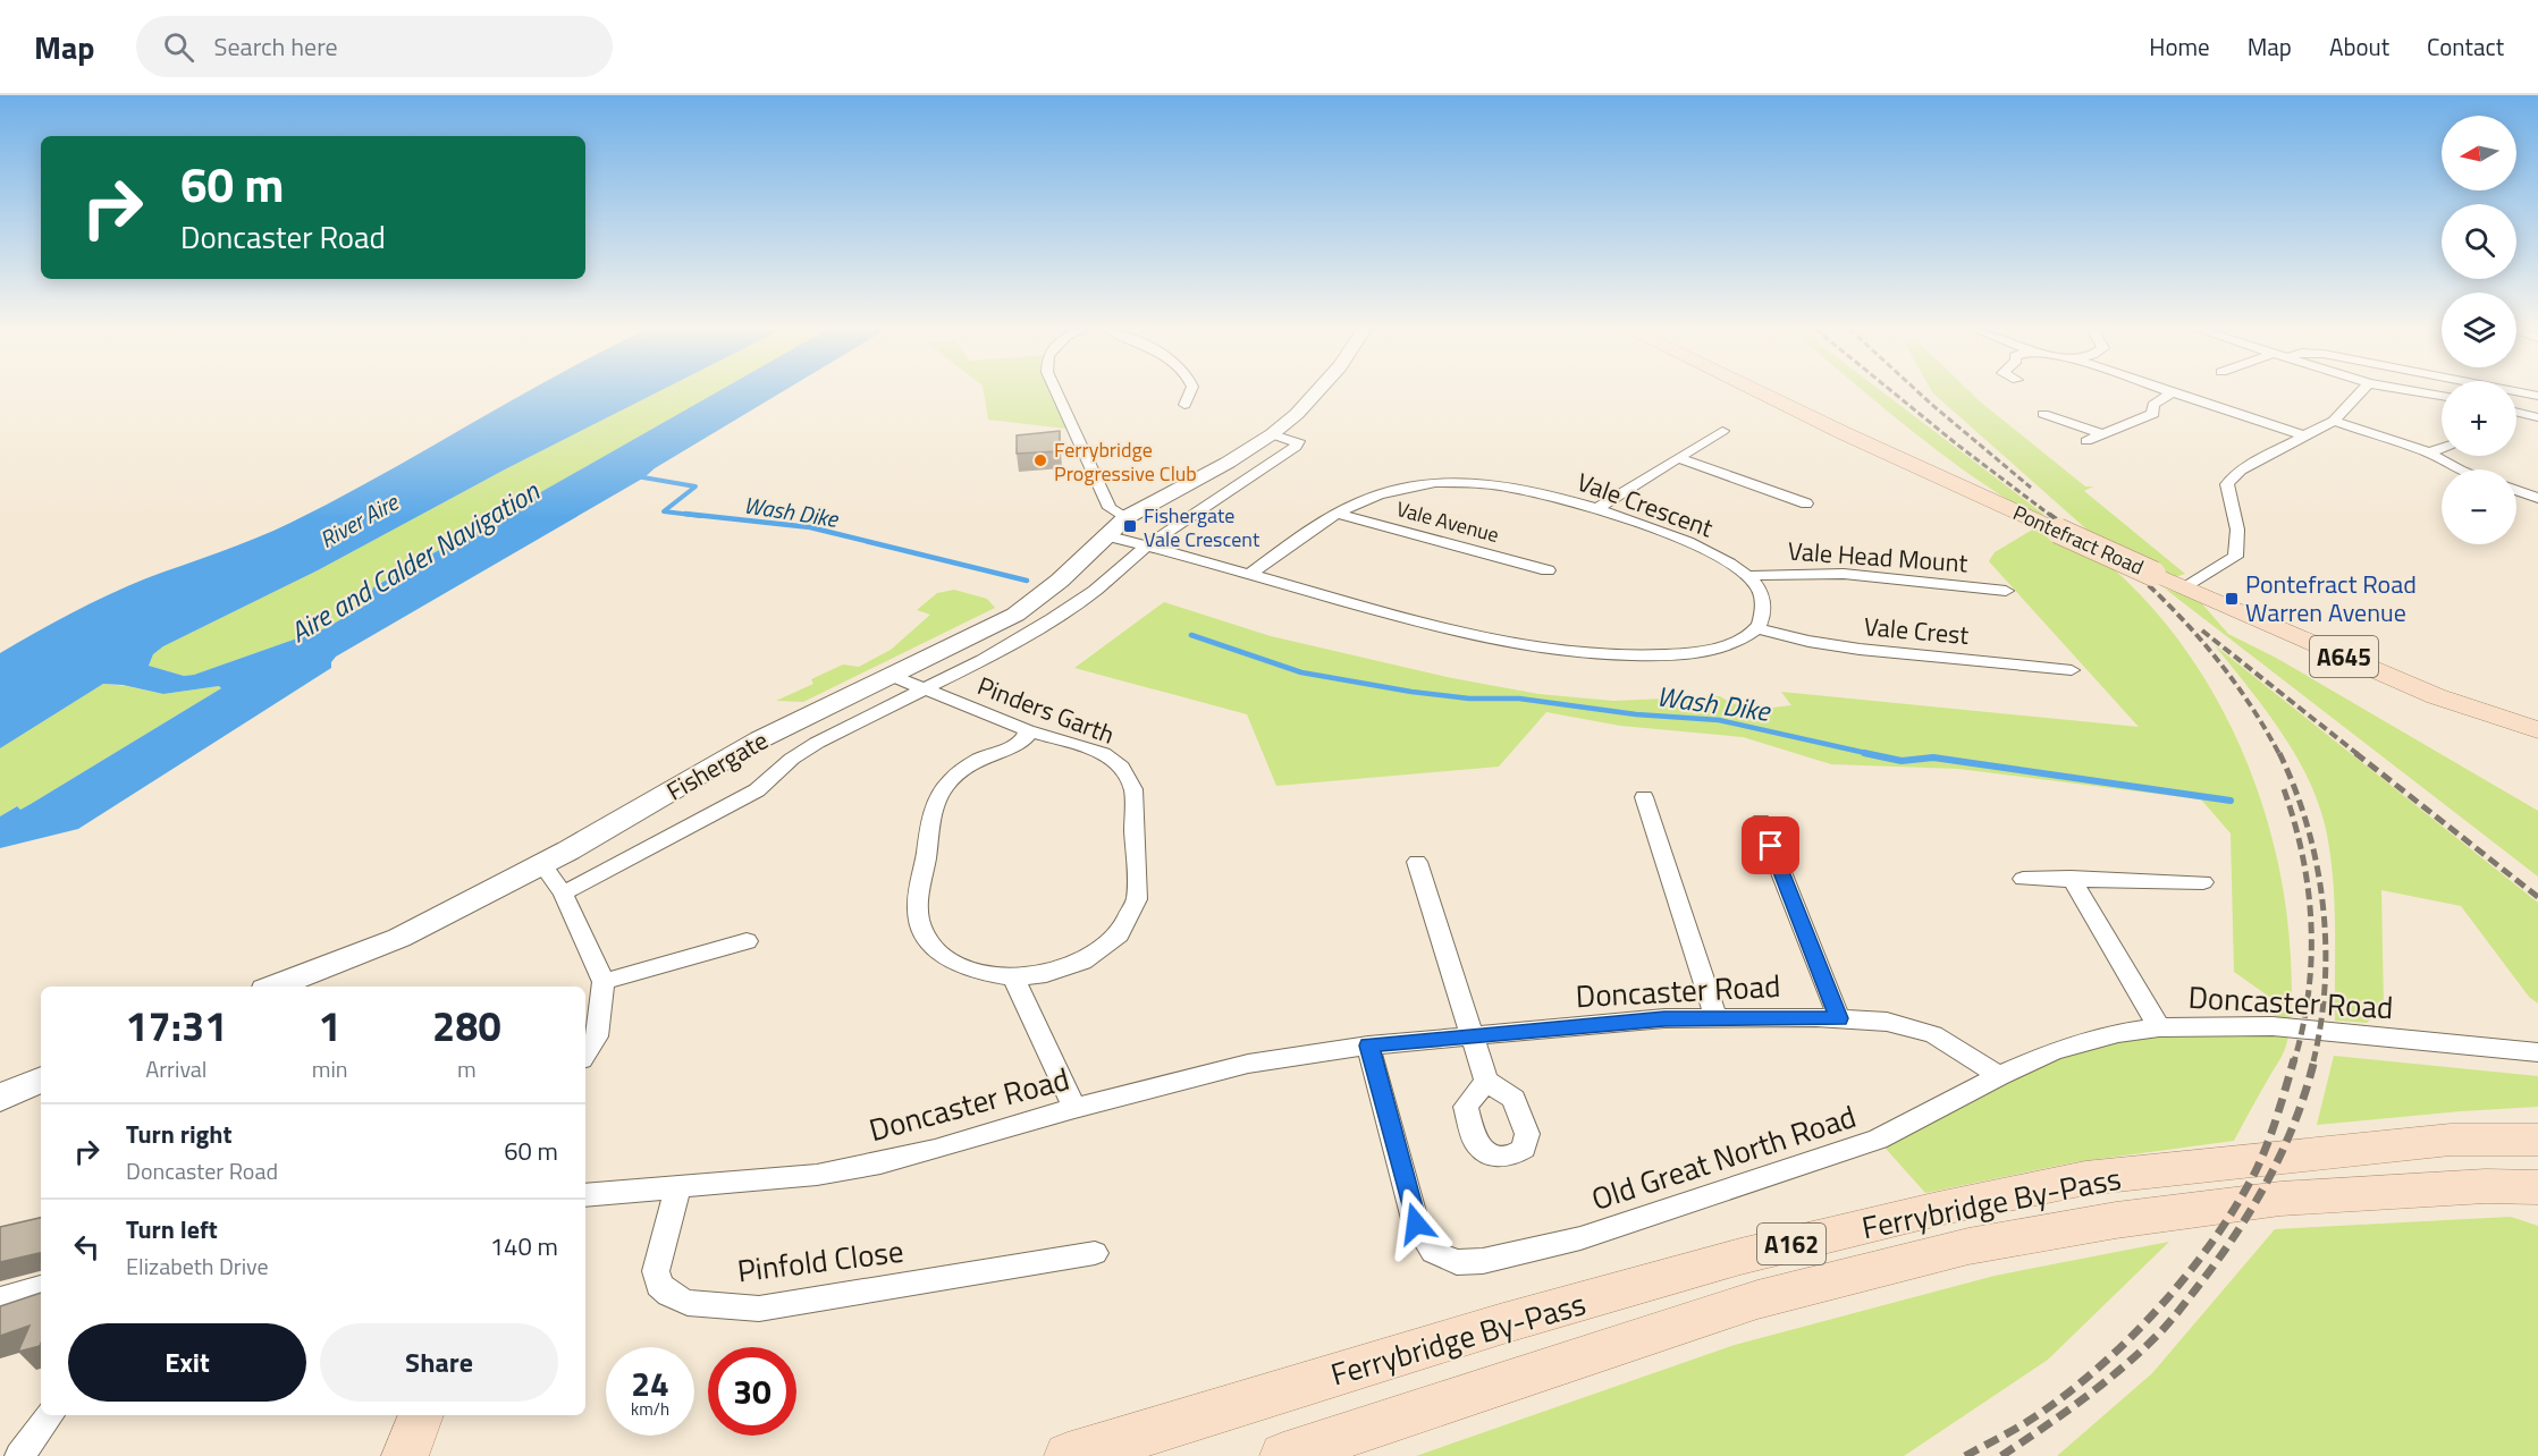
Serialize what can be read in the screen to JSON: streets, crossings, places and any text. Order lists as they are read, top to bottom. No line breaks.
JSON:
{"streets":{"main road":["Pontefract Road","A645","Fishergate","Ferrybridge By-Pass","A162"],"street":["Vale Crescent","Vale Avenue","Vale Head Mount","Vale Crest","Pinders Garth","Doncaster Road","Old Great North Road","Pinfold Close"]},"crossings":[["Vale Crescent","Vale Avenue"],["Vale Crescent","Vale Head Mount"],["Vale Crescent","Vale Crest"],["Pinders Garth","Fishergate"],["Doncaster Road","Old Great North Road"],["Doncaster Road","Pinfold Close"]],"water":["Wash Dike","River Aire","Aire and Calder Navigation"],"places":{"other":["Ferrybridge Progressive Club"],"transit":["Fishergate Vale Crescent","Pontefract Road Warren Avenue"]},"north":"left","page":{"header":"Map","search":"Search here","nav":["Home","Map","About","Contact"],"map_buttons":["+","−"],"turn":["60 m","Doncaster Road"],"eta":["17:31","Arrival","1","min","280","m"],"list":[{"name":"Turn right","note":"Doncaster Road","value":"60 m"},{"name":"Turn left","note":"Elizabeth Drive","value":"140 m"}],"buttons":["Exit","Share"],"speed":"24 km/h","limit":"30"}}
